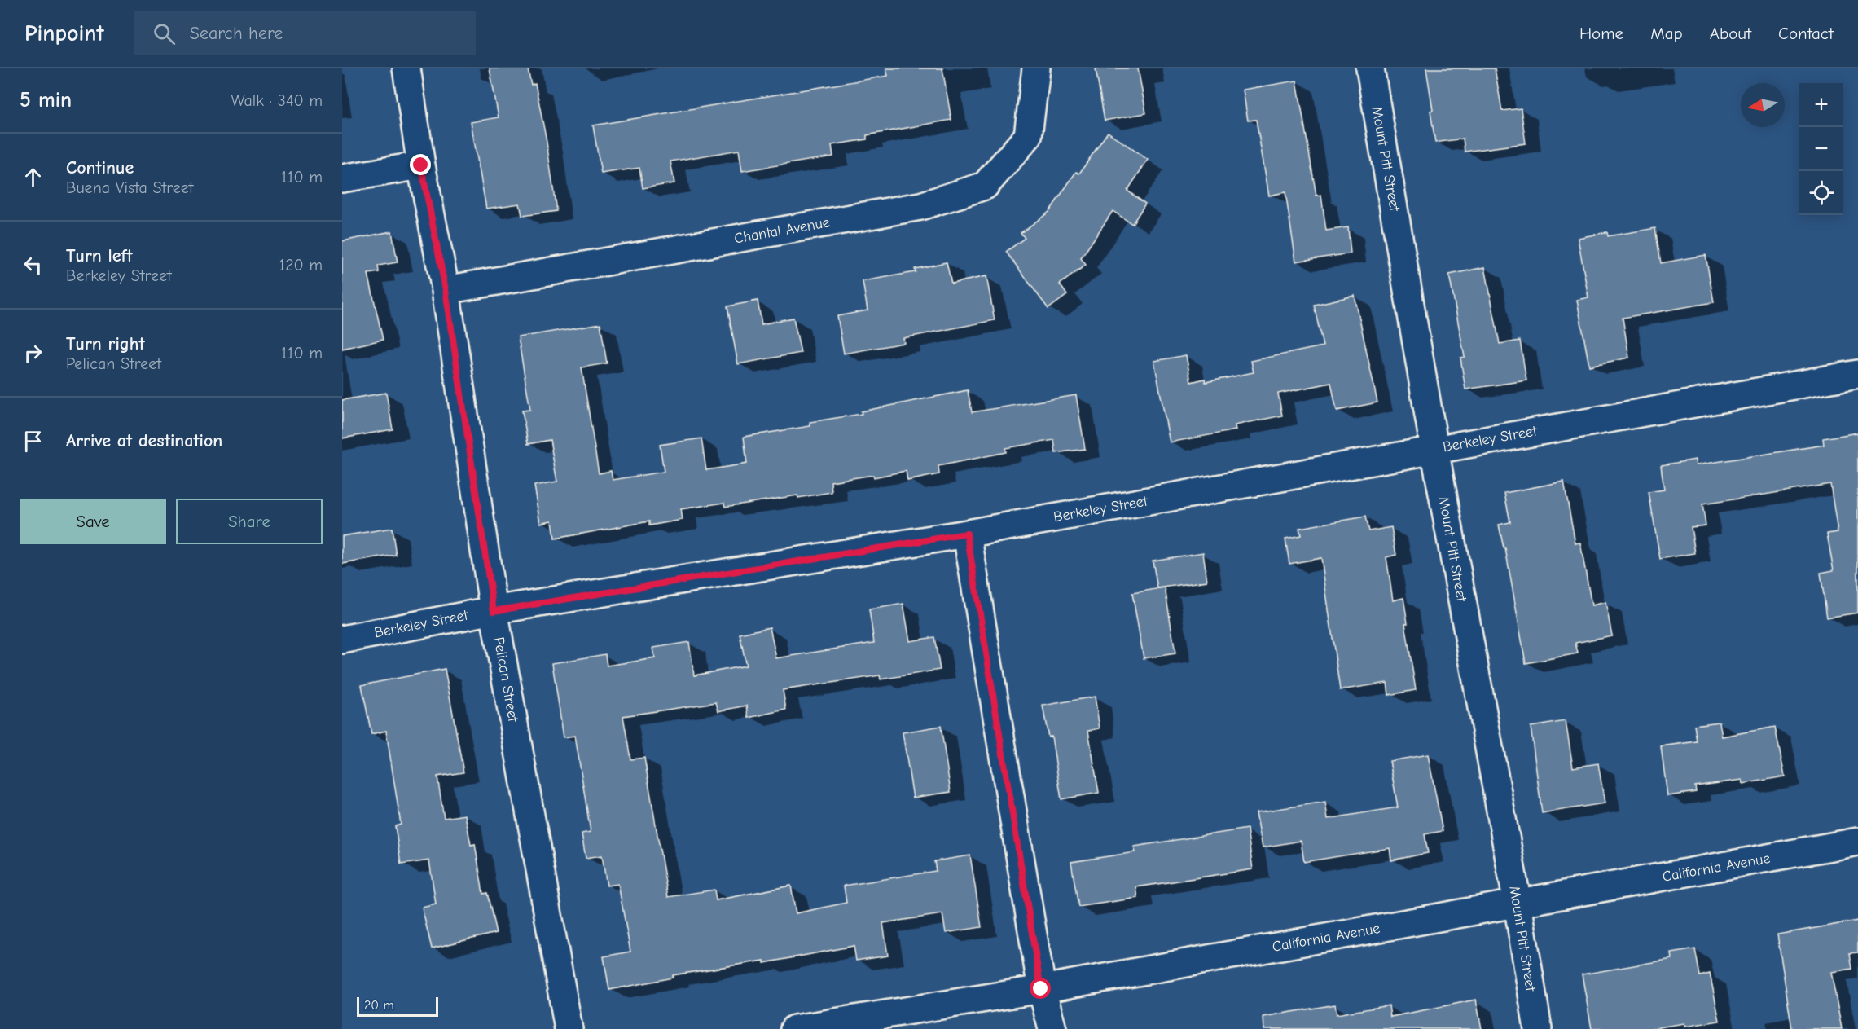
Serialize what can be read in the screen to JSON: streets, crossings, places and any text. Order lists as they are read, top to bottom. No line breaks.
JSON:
{"streets":{"street":["Mount Pitt Street","Chantal Avenue","Berkeley Street","Pelican Street","California Avenue"]},"crossings":[["Mount Pitt Street","Berkeley Street"],["Mount Pitt Street","California Avenue"],["Chantal Avenue","Pelican Street"],["Berkeley Street","Pelican Street"]],"scale_bar":"20 m","north":"left","page":{"header":"Pinpoint","search":"Search here","nav":["Home","Map","About","Contact"],"heading":["5 min","Walk · 340 m"],"map_buttons":["+","−"],"list":[["Continue","Buena Vista Street","110 m"],["Turn left","Berkeley Street","120 m"],["Turn right","Pelican Street","110 m"],"Arrive at destination"],"buttons":["Save","Share"],"scale":"20 m"}}
